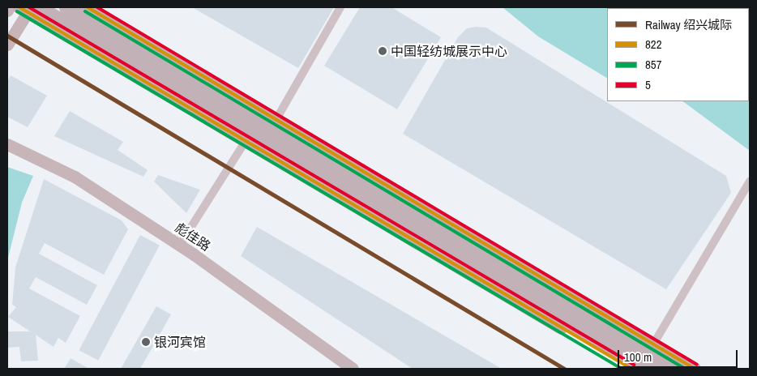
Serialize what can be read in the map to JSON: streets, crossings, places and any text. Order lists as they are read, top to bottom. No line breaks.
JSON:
{"streets":{"street":["彪佳路"]},"places":["中国轻纺城展示中心","银河宾馆"],"lines":["transit line 822","transit line 5","transit line 857","rail line 绍兴城际"],"legend":["Railway 绍兴城际","822","857","5"],"scale_bar":"100 m"}
